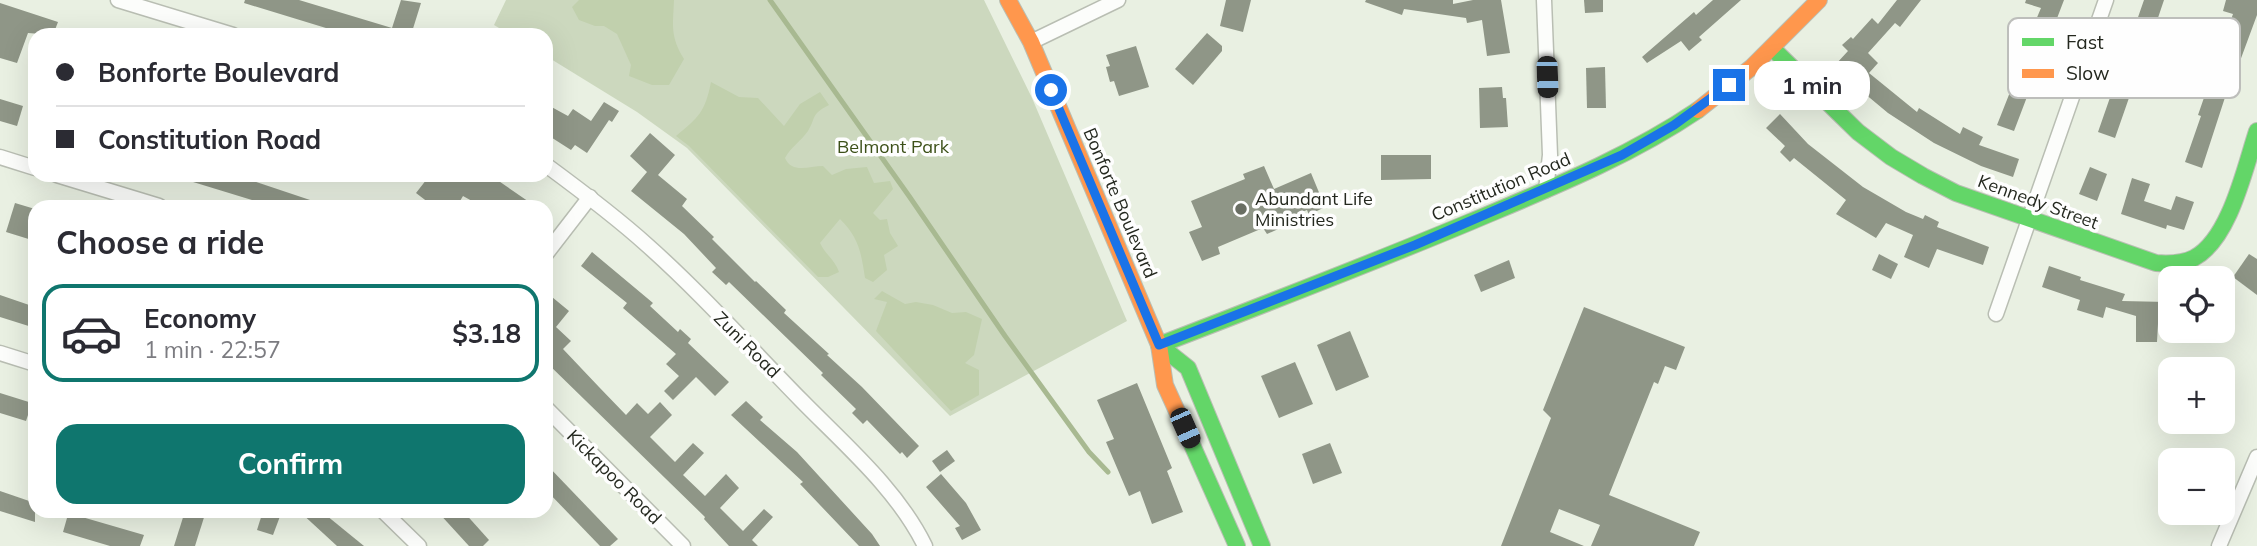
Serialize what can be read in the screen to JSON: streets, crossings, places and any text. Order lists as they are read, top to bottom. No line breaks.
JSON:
{"streets":{"street":["Constitution Road","Kennedy Street","Bonforte Boulevard","Zuni Road","Kickapoo Road"]},"crossings":[["Constitution Road","Kennedy Street"],["Constitution Road","Bonforte Boulevard"]],"parks":["Belmont Park"],"places":["Abundant Life Ministries"],"legend":["Fast","Slow"],"page":{"banner":["Bonforte Boulevard","Constitution Road"],"bubble":"1 min","heading":"Choose a ride","map_buttons":["+","−"],"list":[{"name":"Economy","note":"1 min · 22:57","value":"$3.18"}],"buttons":"Confirm"}}
